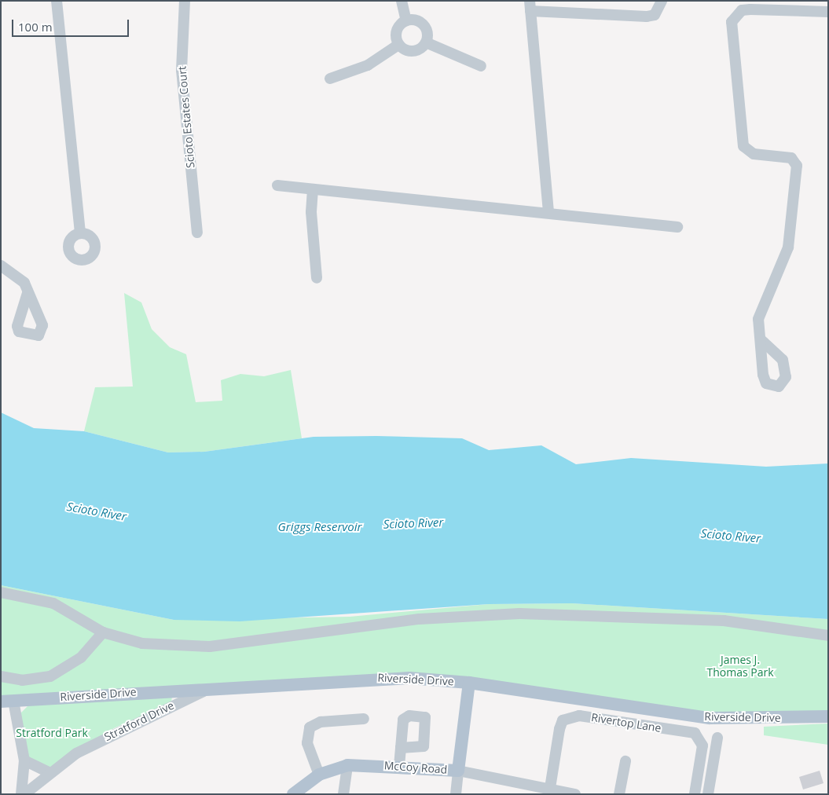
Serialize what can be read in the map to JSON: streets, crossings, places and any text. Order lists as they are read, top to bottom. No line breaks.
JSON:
{"streets":{"main road":["Riverside Drive","McCoy Road"],"street":["Scioto Estates Court","Stratford Drive","Rivertop Lane"]},"crossings":[["Riverside Drive","Stratford Drive"],["Riverside Drive","McCoy Road"]],"water":["Scioto River","Griggs Reservoir"],"parks":["James J. Thomas Park","Stratford Park"],"scale_bar":"100 m"}
